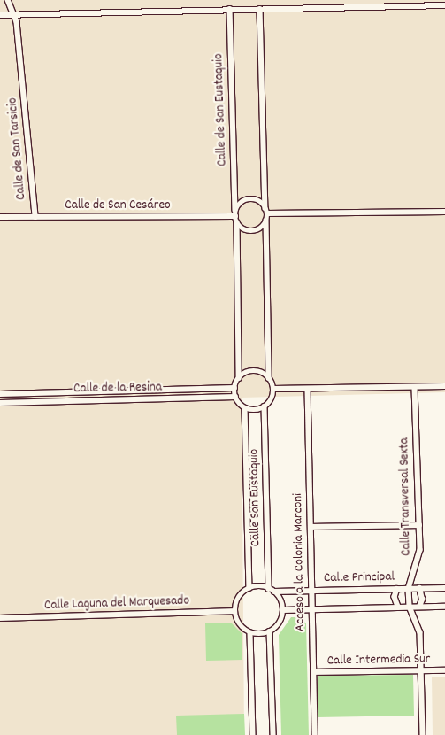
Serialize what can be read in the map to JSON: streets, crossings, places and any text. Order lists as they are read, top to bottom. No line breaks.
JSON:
{"streets":{"street":["Calle de San Eustaquio","Calle de San Tarsicio","Calle de San Cesáreo","Calle de la Resina","Calle Transversal Sexta","Calle San Eustaquio","Acceso a la Colonia Marconi","Calle Principal","Calle Laguna del Marquesado","Calle Intermedia Sur"]},"crossings":[["Calle de San Eustaquio","Calle de San Cesáreo"],["Calle de San Tarsicio","Calle de San Cesáreo"],["Calle de la Resina","Calle San Eustaquio"],["Calle Transversal Sexta","Calle Principal"],["Calle Transversal Sexta","Calle Intermedia Sur"],["Calle San Eustaquio","Calle Principal"],["Calle San Eustaquio","Calle Laguna del Marquesado"],["Acceso a la Colonia Marconi","Calle Principal"],["Acceso a la Colonia Marconi","Calle Intermedia Sur"],["Calle Principal","Calle Laguna del Marquesado"]]}
